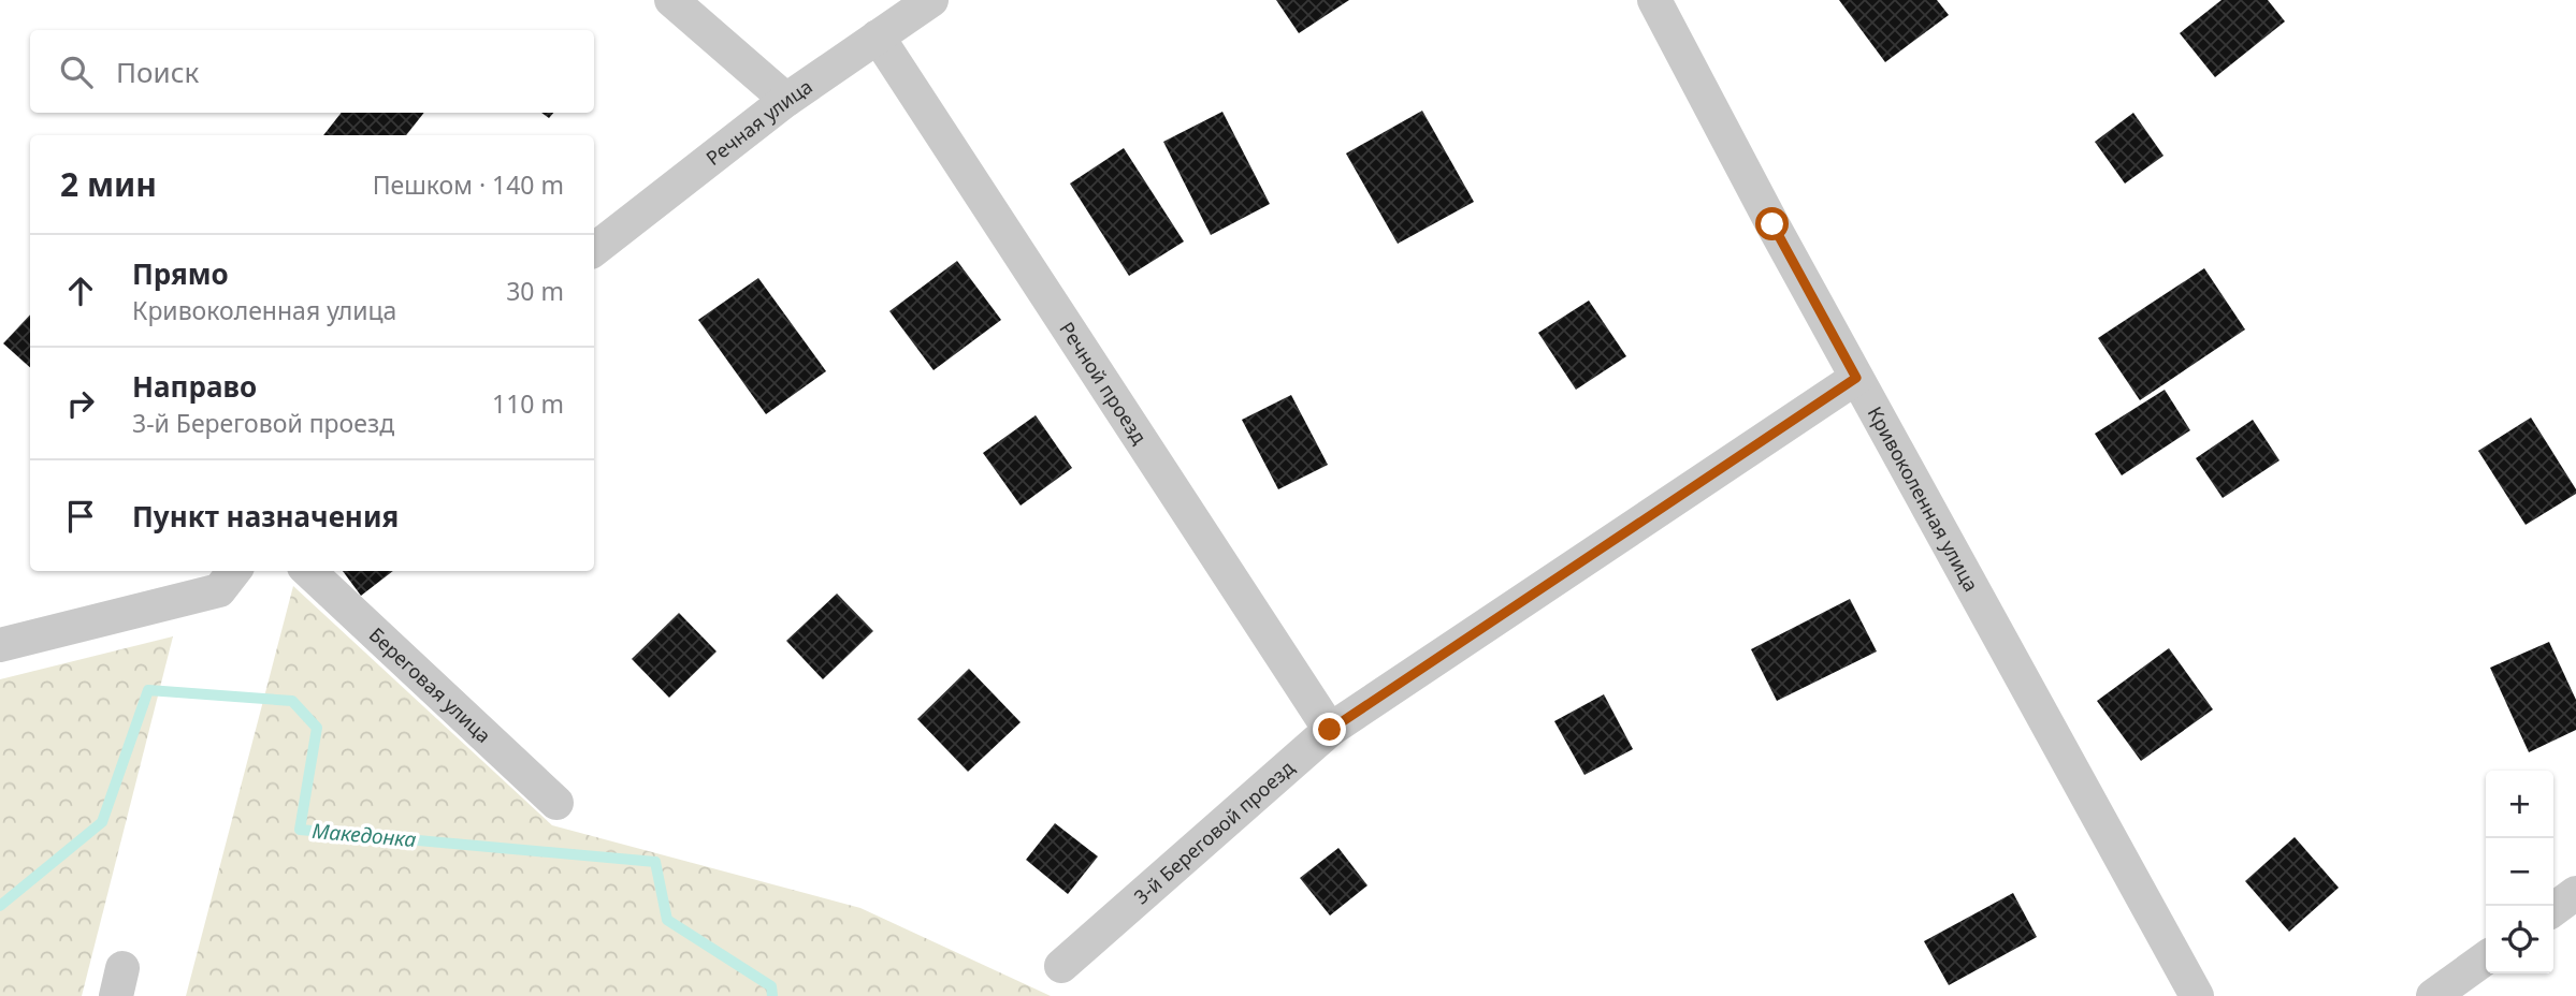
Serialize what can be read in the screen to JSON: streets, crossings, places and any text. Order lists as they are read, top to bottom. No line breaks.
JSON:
{"streets":{"street":["Речная улица","Речной проезд","Кривоколенная улица","Береговая улица","3-й Береговой проезд"]},"crossings":[["Речная улица","Речной проезд"],["Речной проезд","3-й Береговой проезд"],["Кривоколенная улица","3-й Береговой проезд"]],"water":["Македонка"],"page":{"search":"Поиск","heading":["2 мин","Пешком · 140 m"],"list":[["Прямо","Кривоколенная улица","30 m"],["Направо","3-й Береговой проезд","110 m"],"Пункт назначения"],"map_buttons":["+","−"]}}
